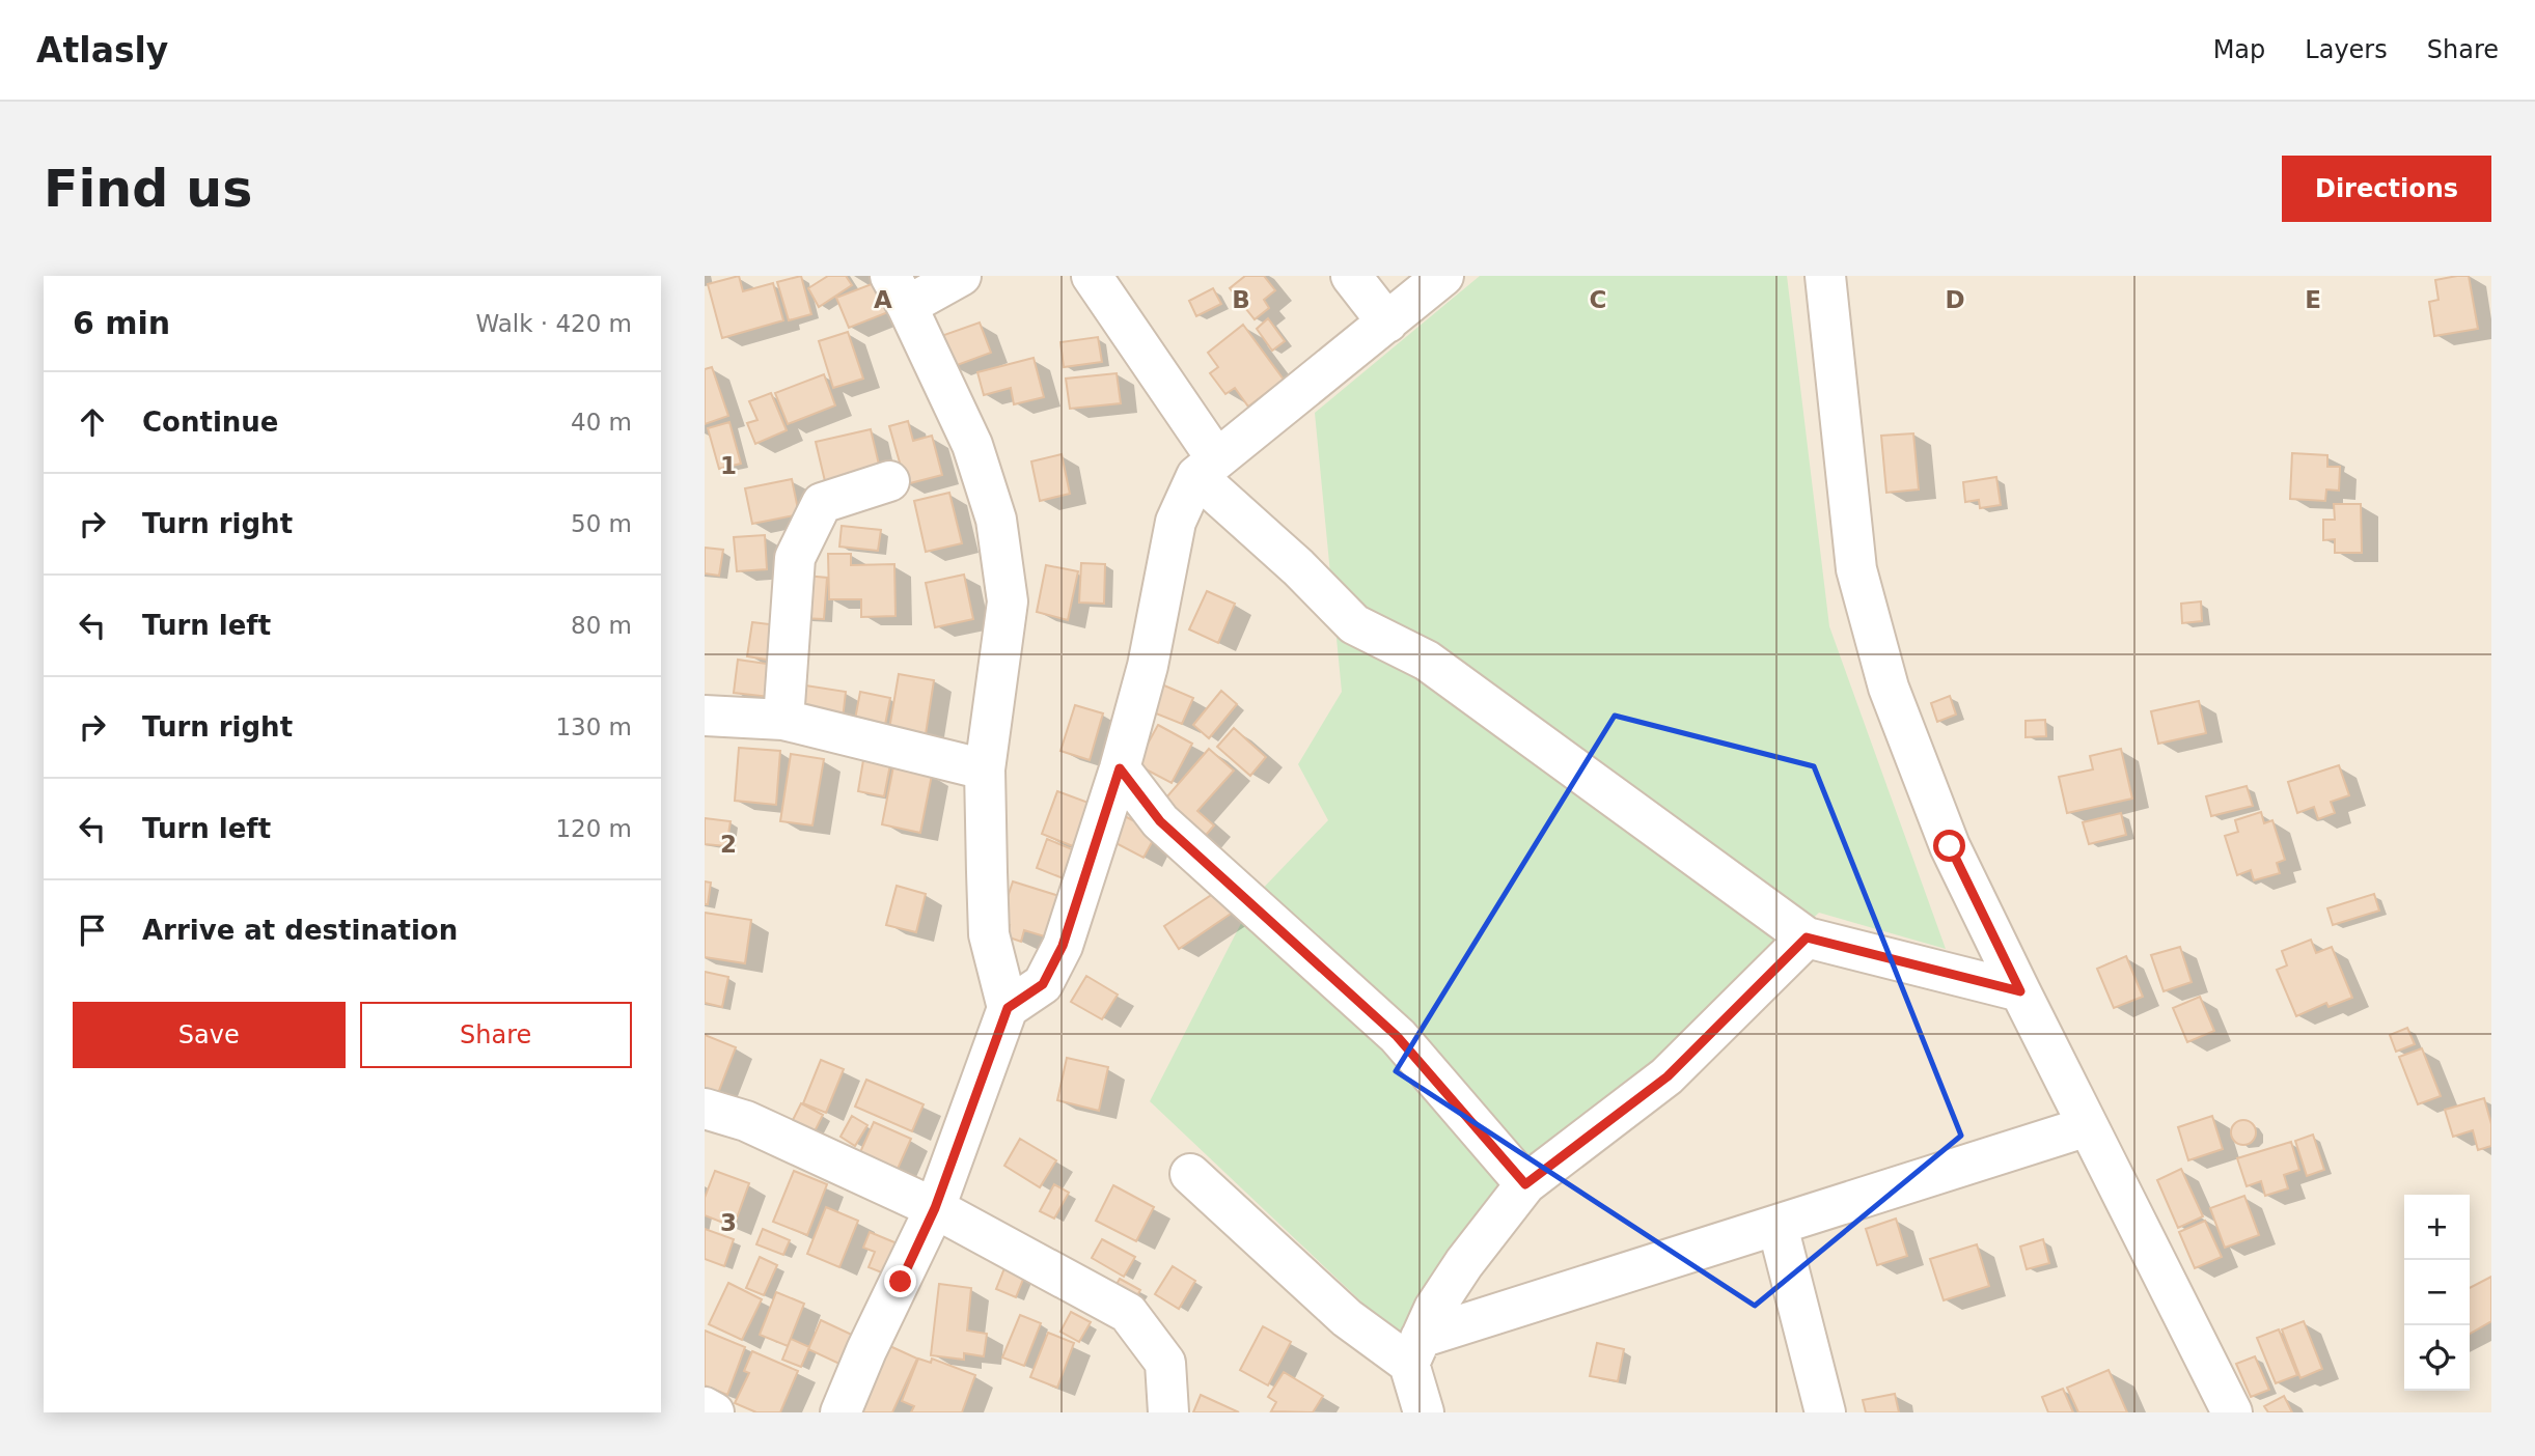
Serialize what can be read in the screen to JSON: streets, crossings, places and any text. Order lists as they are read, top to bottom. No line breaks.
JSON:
{"page":{"header":"Atlasly","nav":["Map","Layers","Share"],"buttons":["Directions",["Save","Share"]],"title":"Find us","heading":["6 min","Walk · 420 m"],"list":[["Continue","40 m"],["Turn right","50 m"],["Turn left","80 m"],["Turn right","130 m"],["Turn left","120 m"],"Arrive at destination"],"map_buttons":["+","−"]},"grid":{"columns":["A","B","C","D","E"],"rows":["1","2","3"]}}
